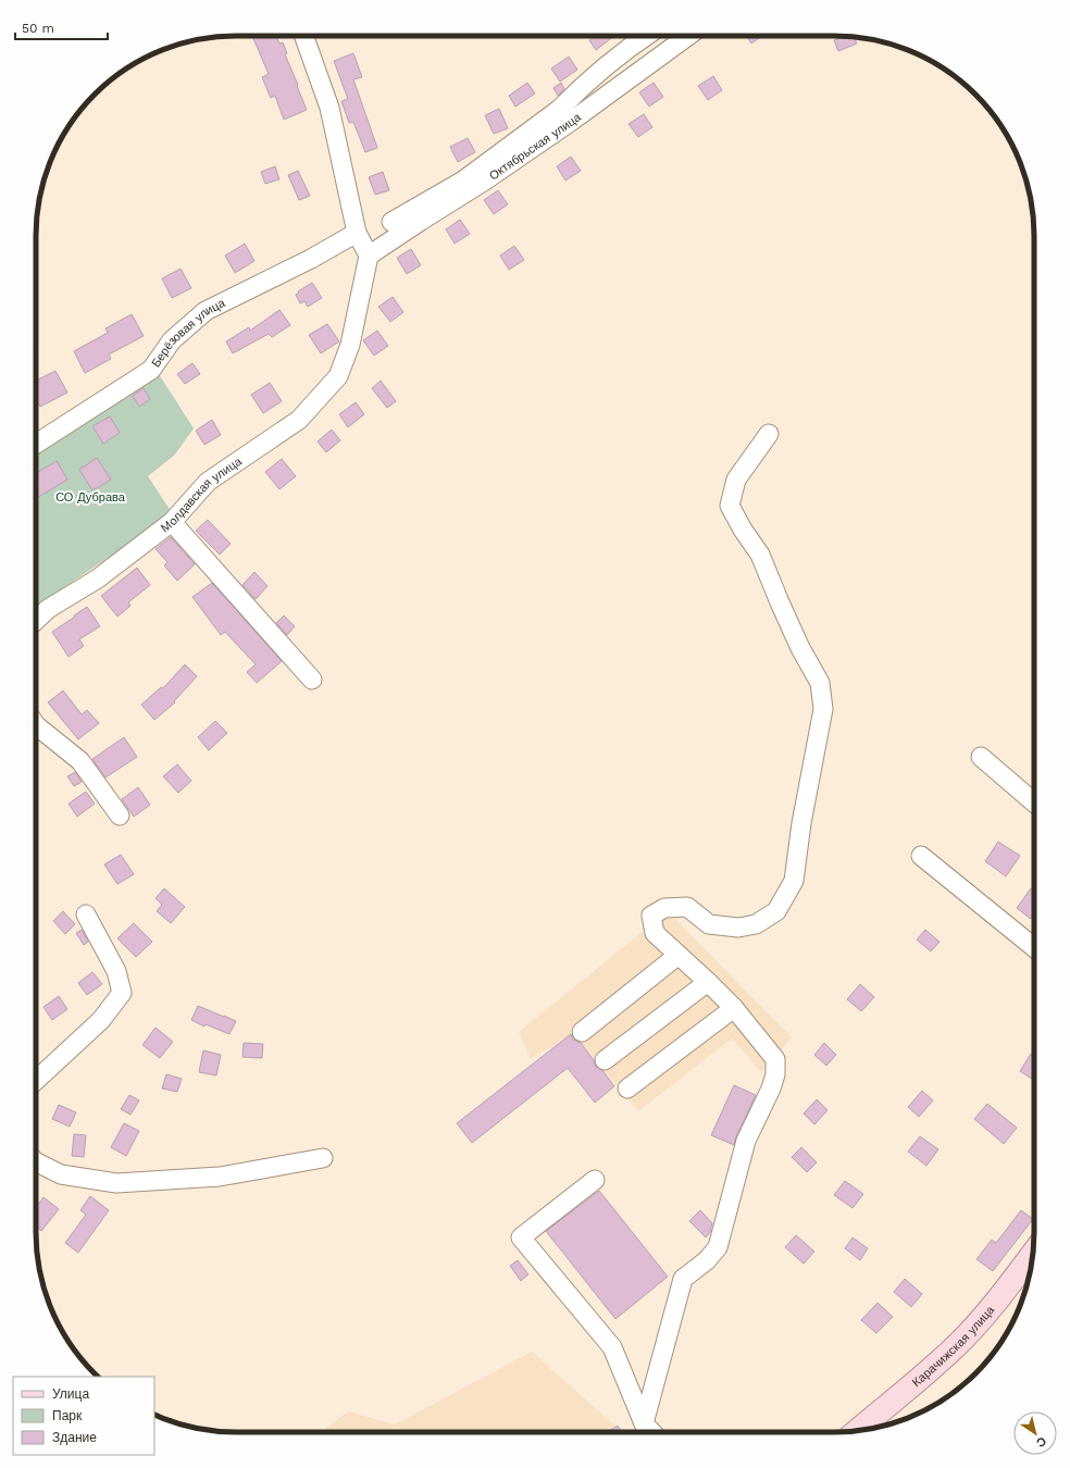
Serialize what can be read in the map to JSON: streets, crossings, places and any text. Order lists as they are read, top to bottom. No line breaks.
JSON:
{"streets":{"main road":["Карачижская улица"],"street":["Октябрьская улица","Берёзовая улица","Молдавская улица"]},"crossings":[["Октябрьская улица","Молдавская улица"]],"parks":["СО Дубрава"],"legend":["Улица","Парк","Здание"],"scale_bar":"50 m","north":"bottom right"}
